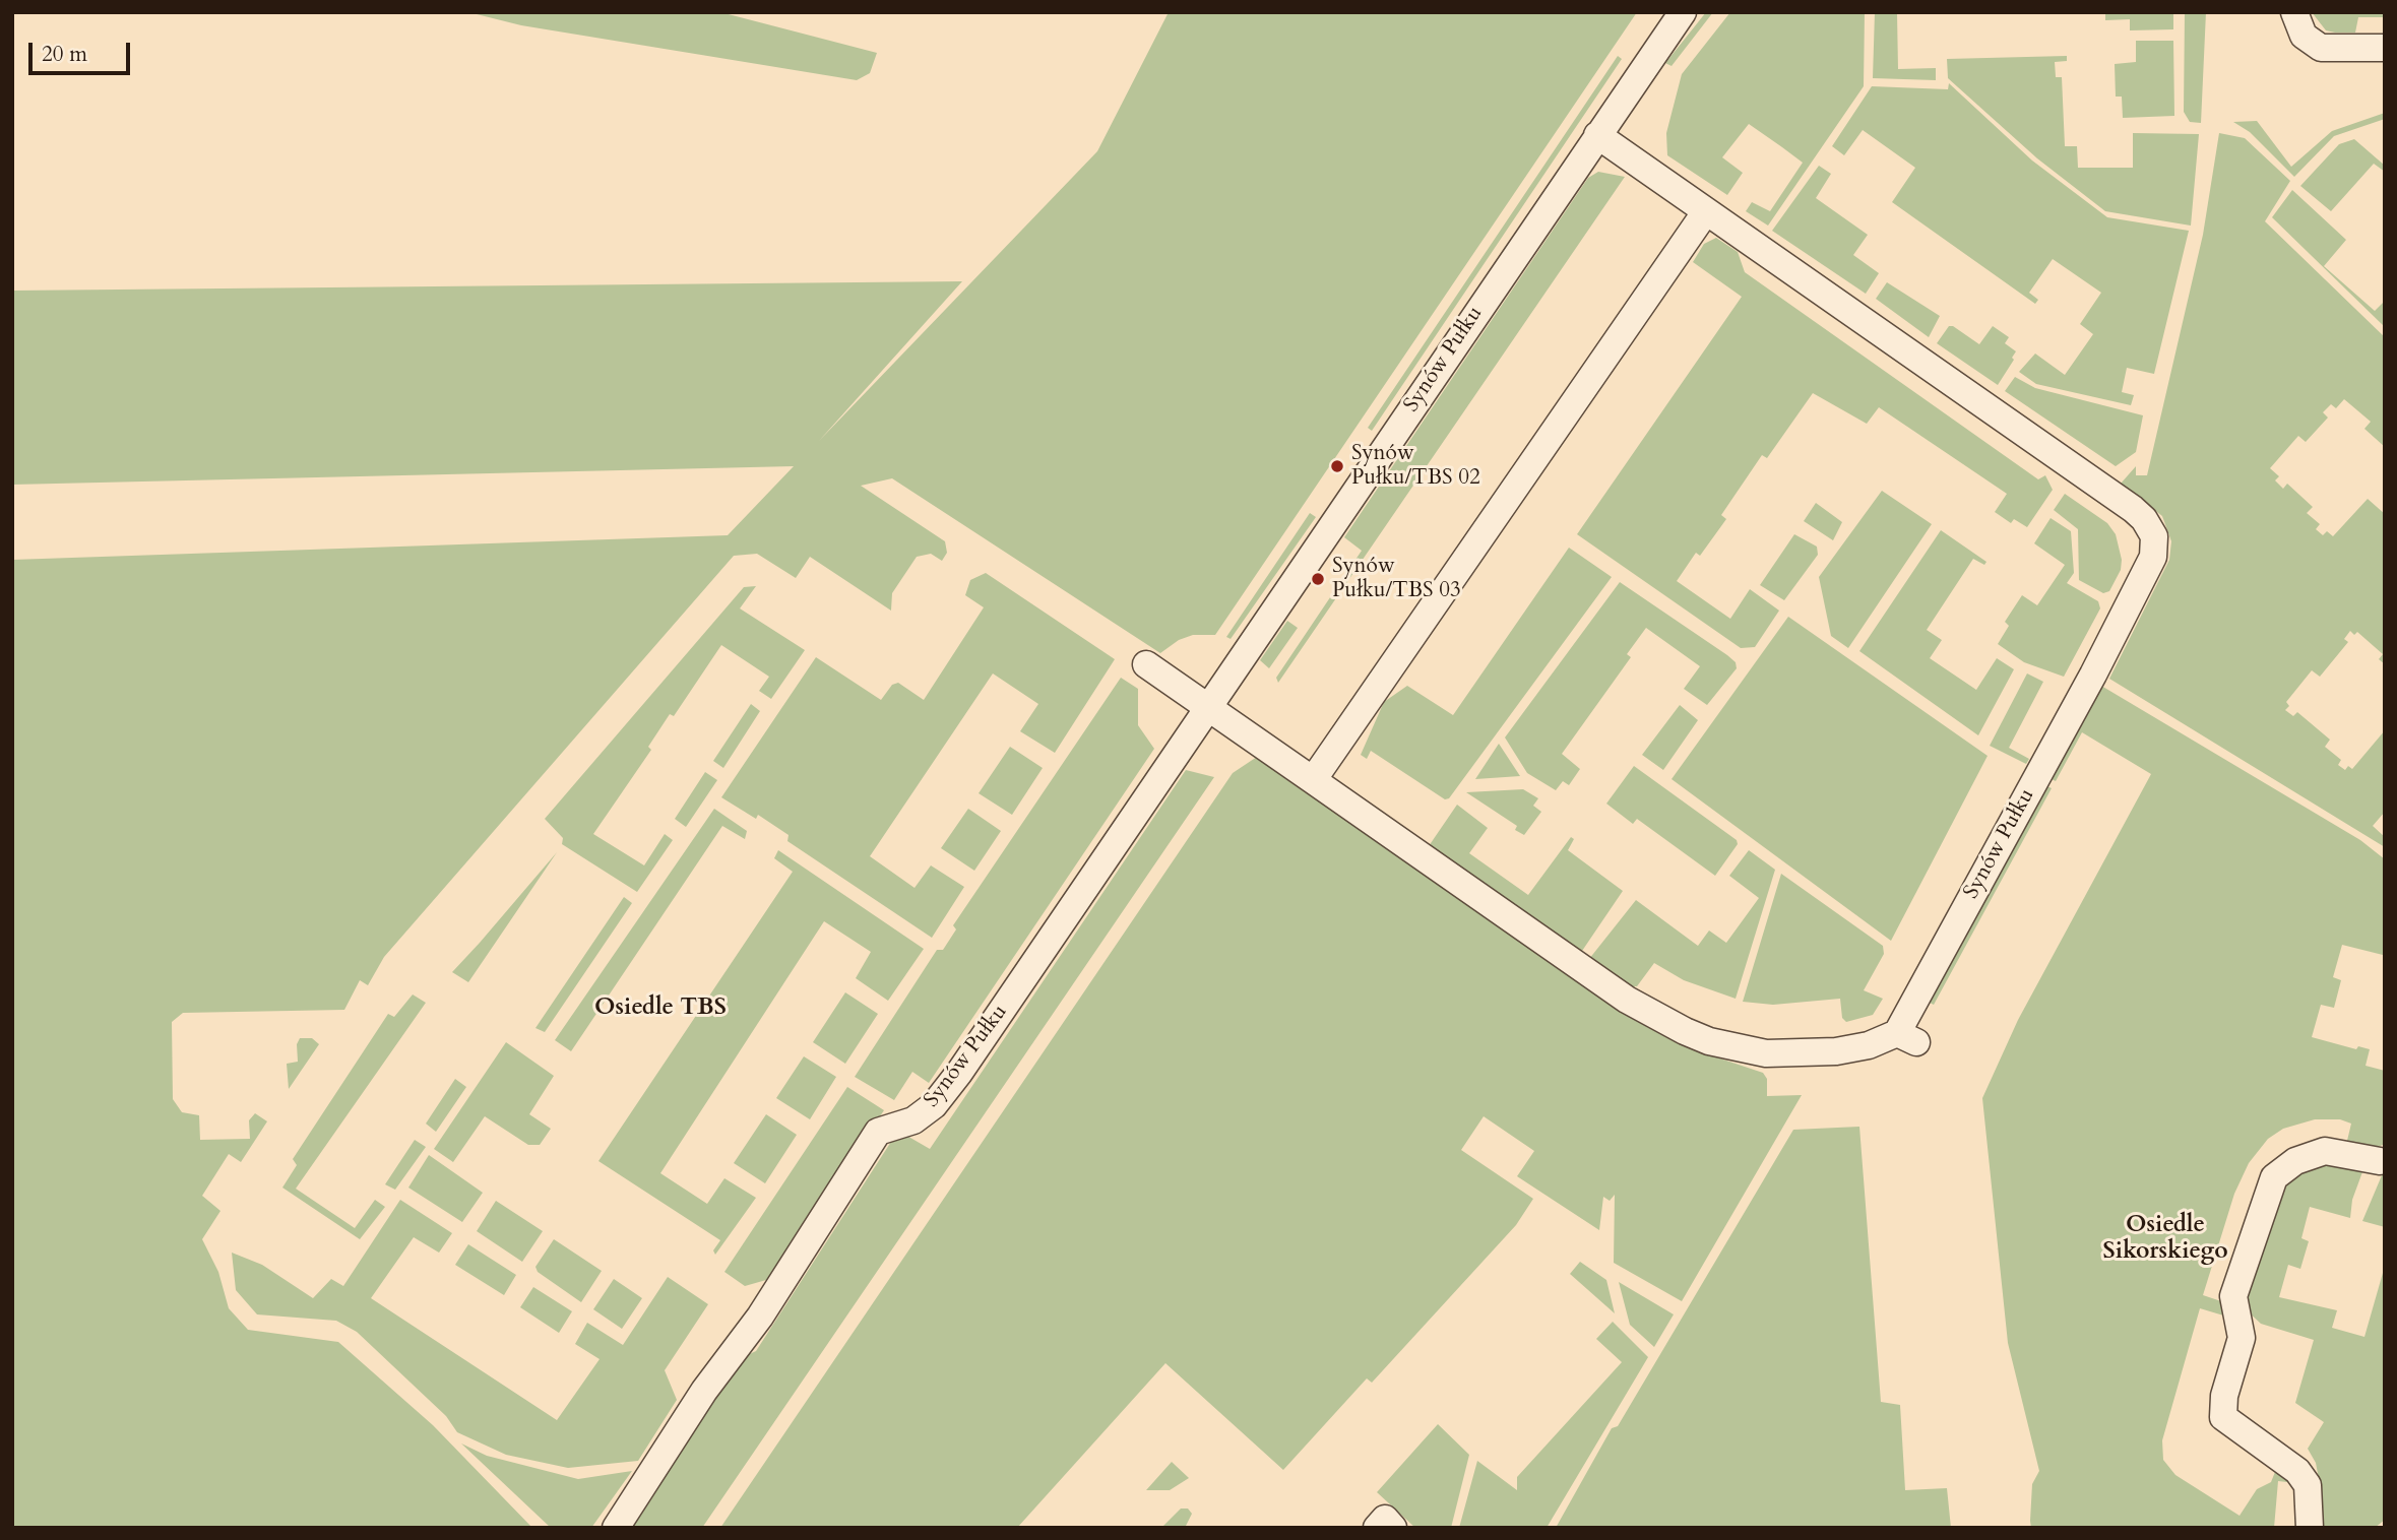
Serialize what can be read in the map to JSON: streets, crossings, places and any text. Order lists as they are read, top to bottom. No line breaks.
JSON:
{"streets":{"street":["Synów Pułku"]},"districts":["Osiedle TBS","Osiedle Sikorskiego"],"places":["Synów Pułku/TBS 02","Synów Pułku/TBS 03"],"scale_bar":"20 m"}
